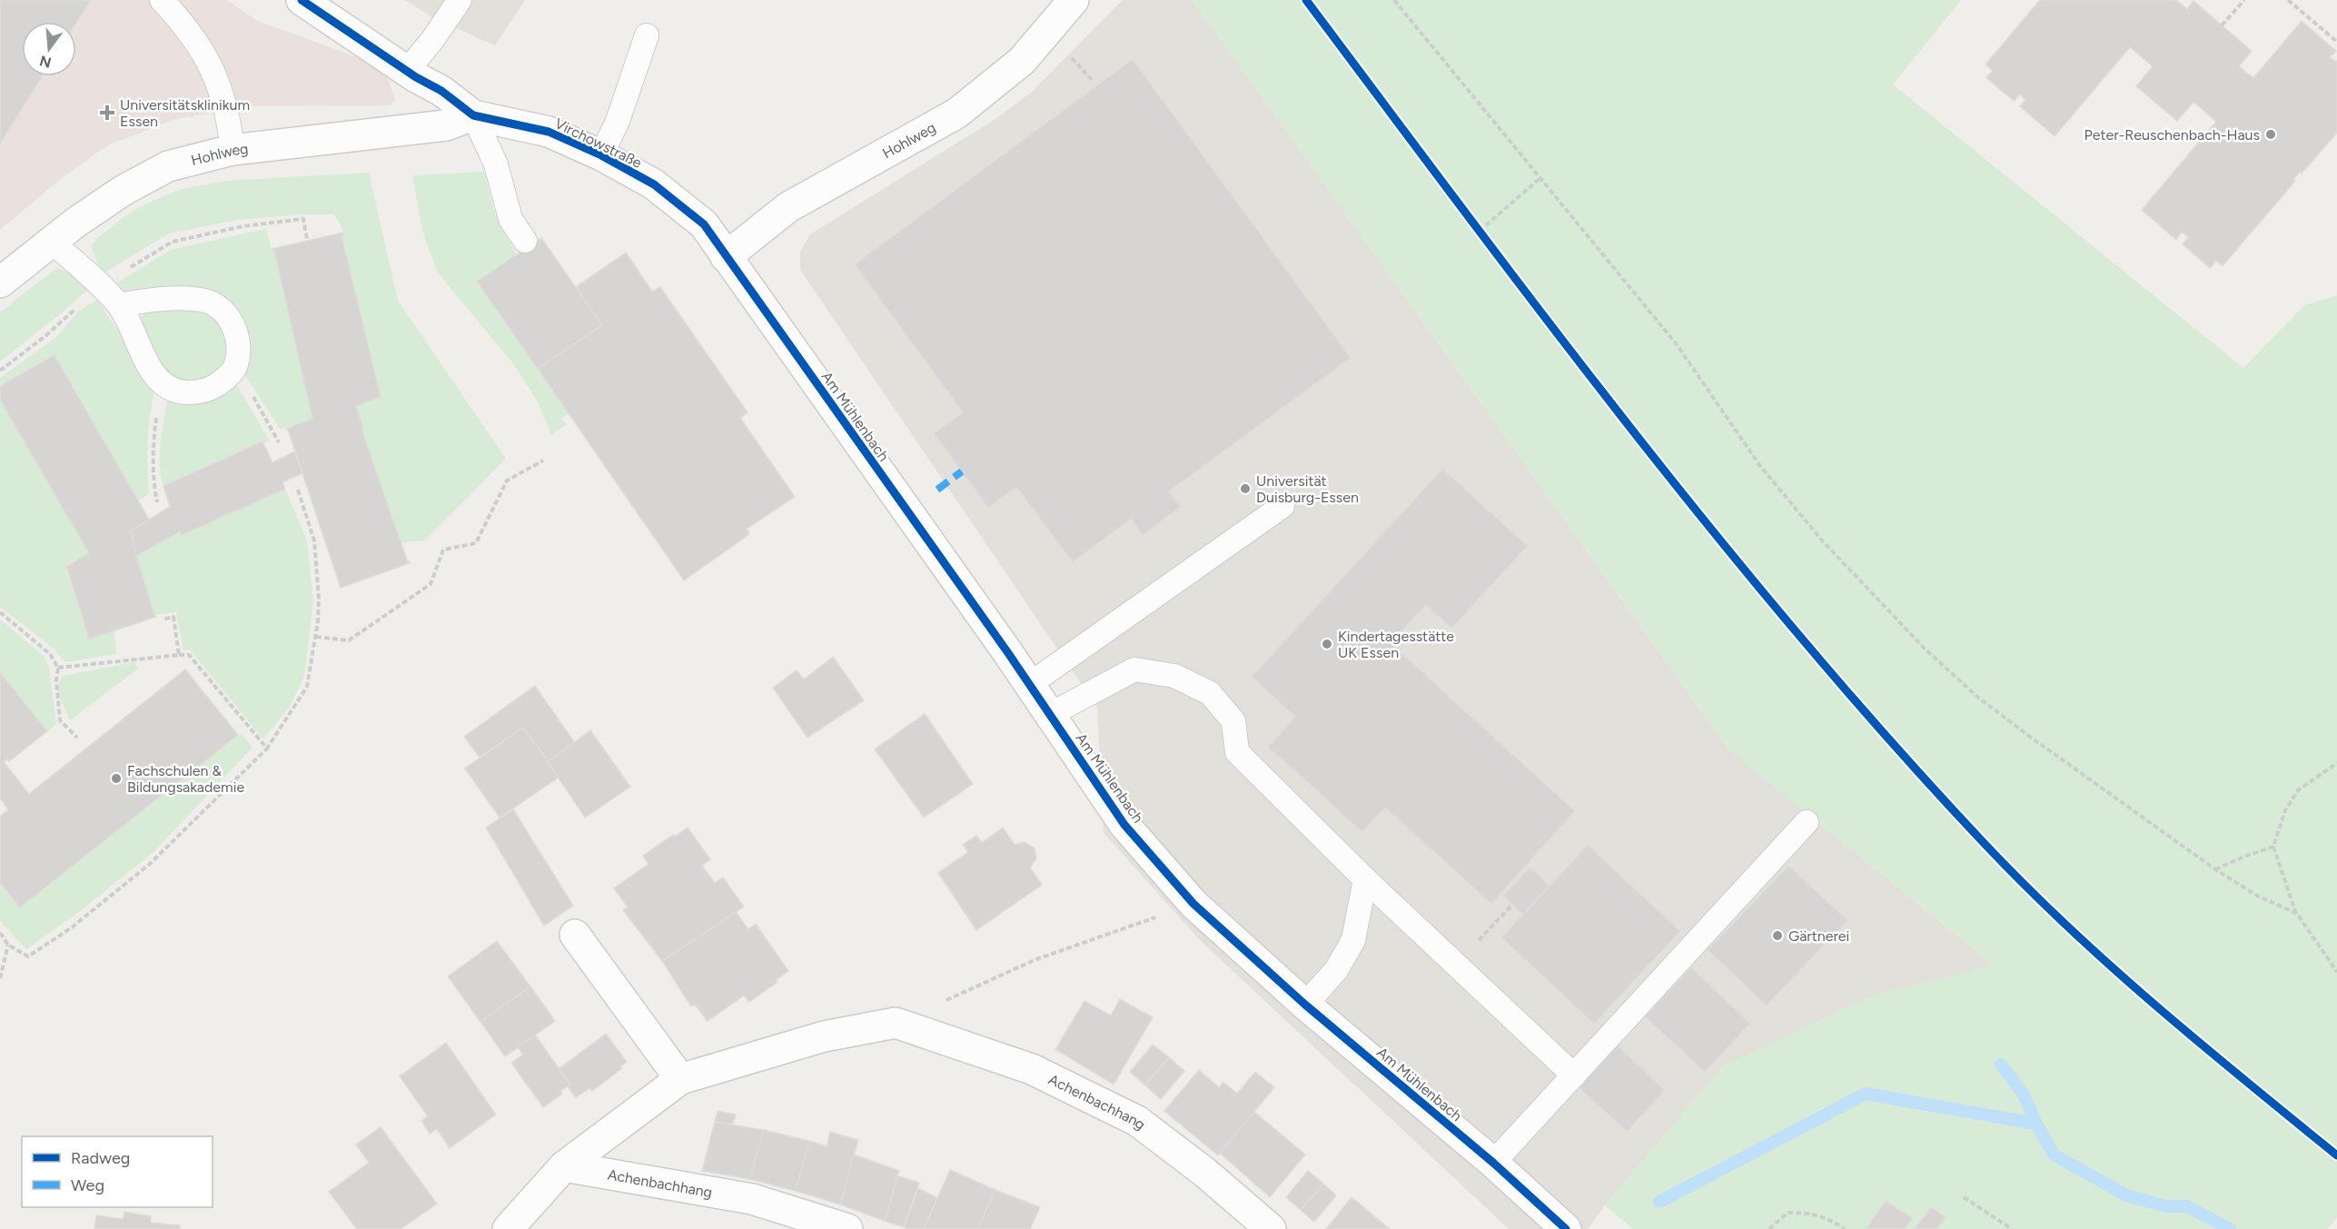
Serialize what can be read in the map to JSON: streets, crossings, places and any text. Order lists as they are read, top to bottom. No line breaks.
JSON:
{"streets":{"street":["Hohlweg","Virchowstraße","Am Mühlenbach","Achenbachhang"]},"crossings":[["Hohlweg","Virchowstraße"],["Hohlweg","Am Mühlenbach"],["Virchowstraße","Am Mühlenbach"]],"places":{"health":["Universitätsklinikum Essen"],"other":["Peter-Reuschenbach-Haus","Universität Duisburg-Essen","Kindertagesstätte UK Essen","Fachschulen & Bildungsakademie","Gärtnerei"]},"legend":["Radweg","Weg"],"north":"bottom"}
